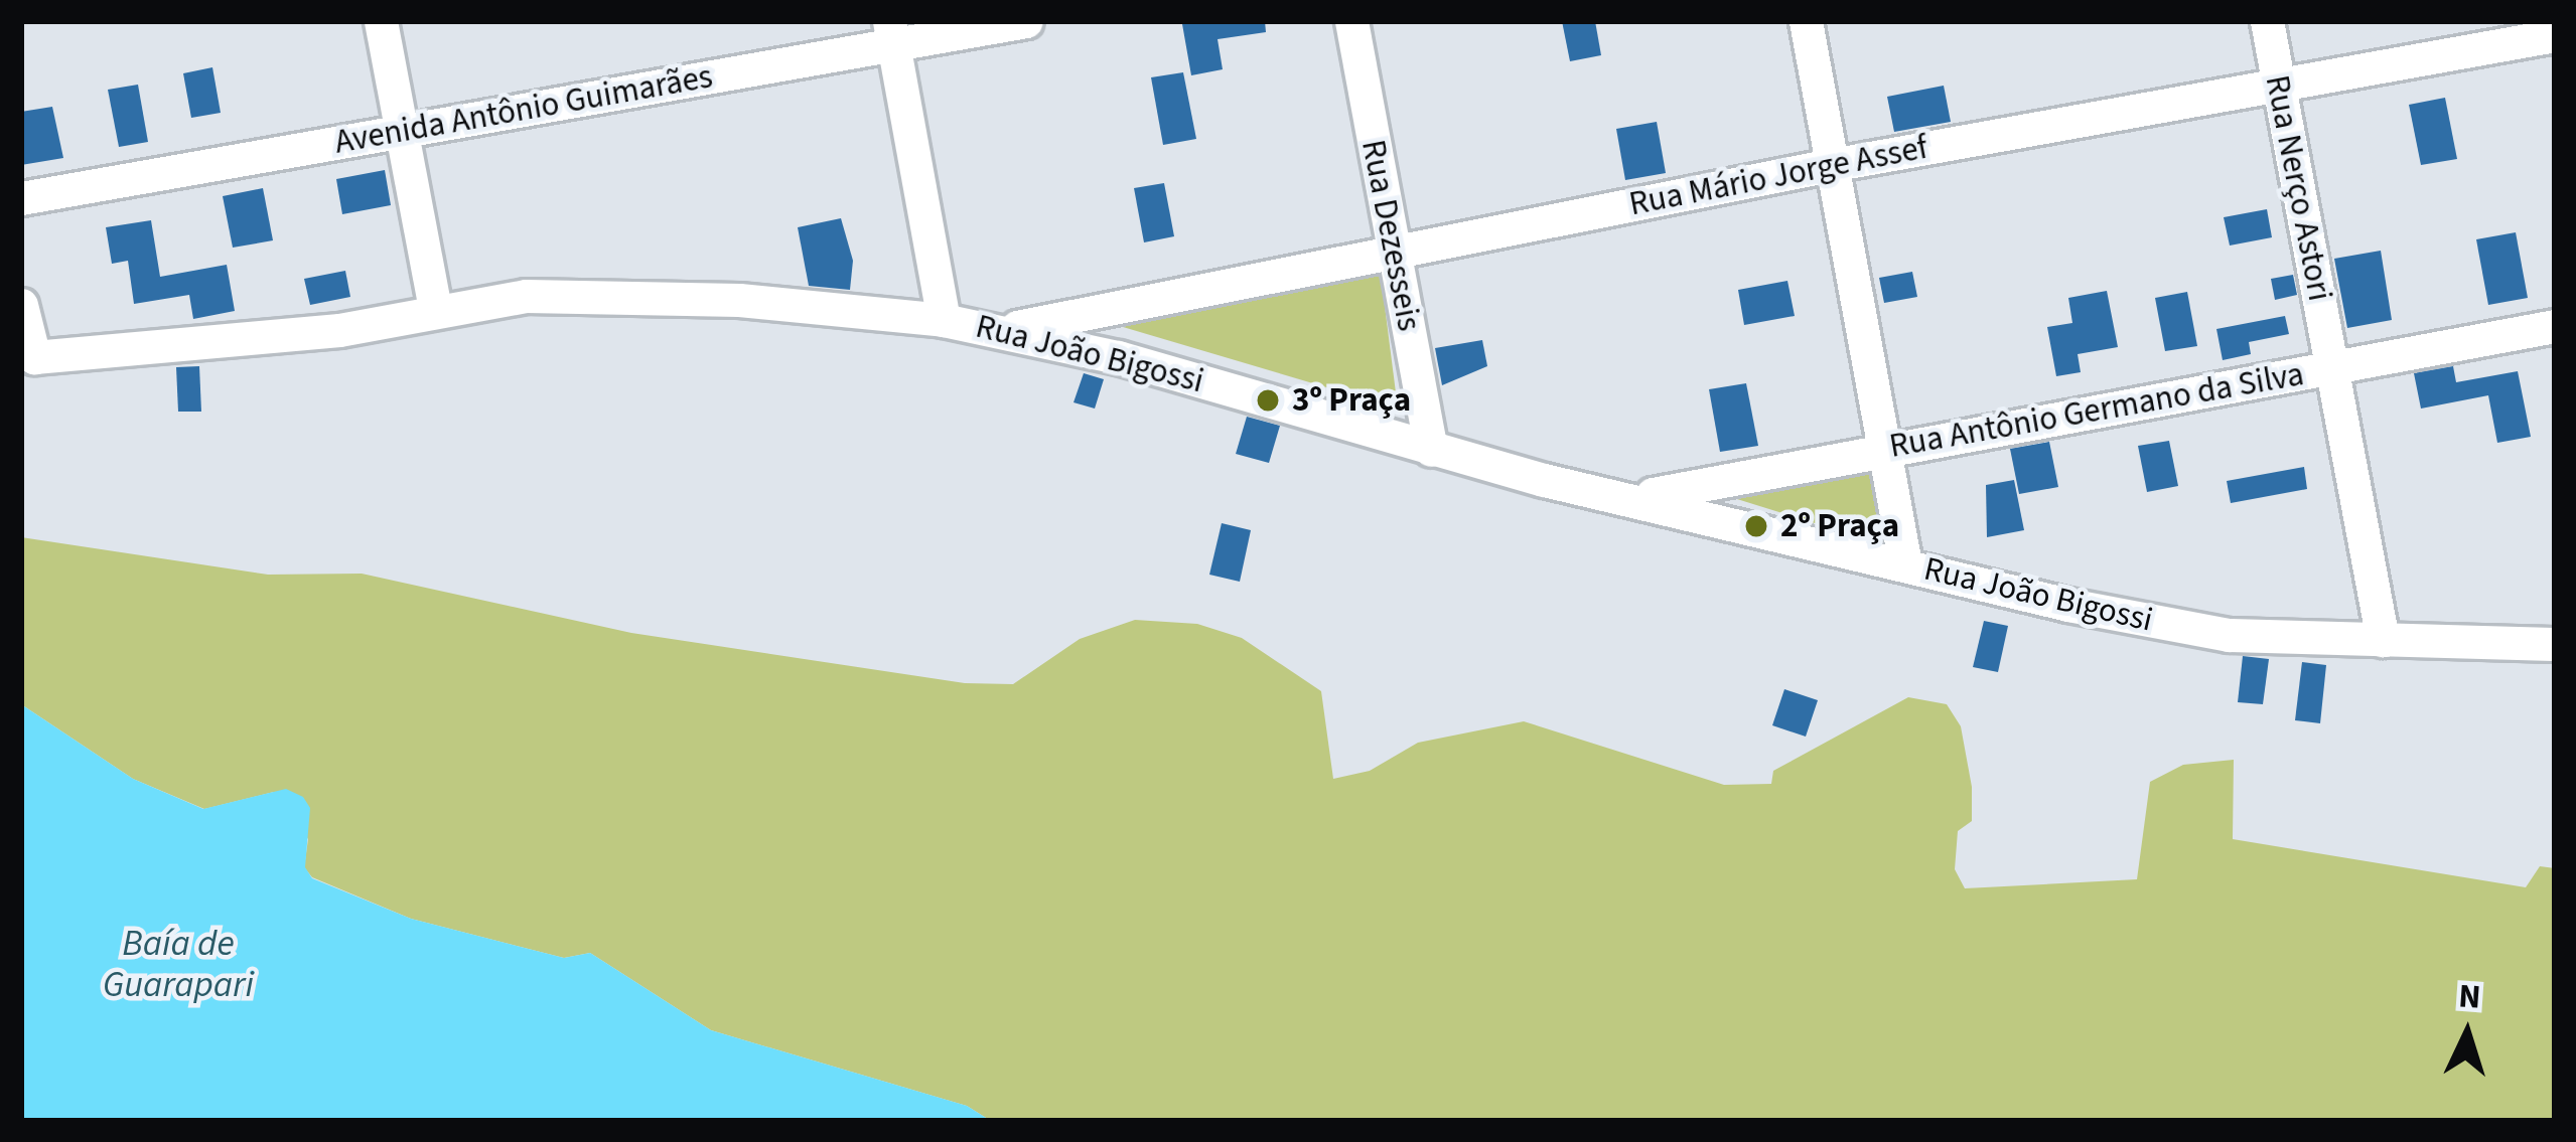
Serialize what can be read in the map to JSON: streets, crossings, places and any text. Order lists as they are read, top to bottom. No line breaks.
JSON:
{"streets":{"street":["Avenida Antônio Guimarães","Rua Mário Jorge Assef","Rua Nerço Astori","Rua Dezesseis","Rua João Bigossi","Rua Antônio Germano da Silva"]},"crossings":[["Rua Mário Jorge Assef","Rua Nerço Astori"],["Rua Mário Jorge Assef","Rua Dezesseis"],["Rua Mário Jorge Assef","Rua João Bigossi"],["Rua Nerço Astori","Rua João Bigossi"],["Rua Nerço Astori","Rua Antônio Germano da Silva"],["Rua Dezesseis","Rua João Bigossi"],["Rua João Bigossi","Rua Antônio Germano da Silva"]],"water":["Baía de Guarapari"],"places":["3º Praça","2º Praça"],"north":"top"}
